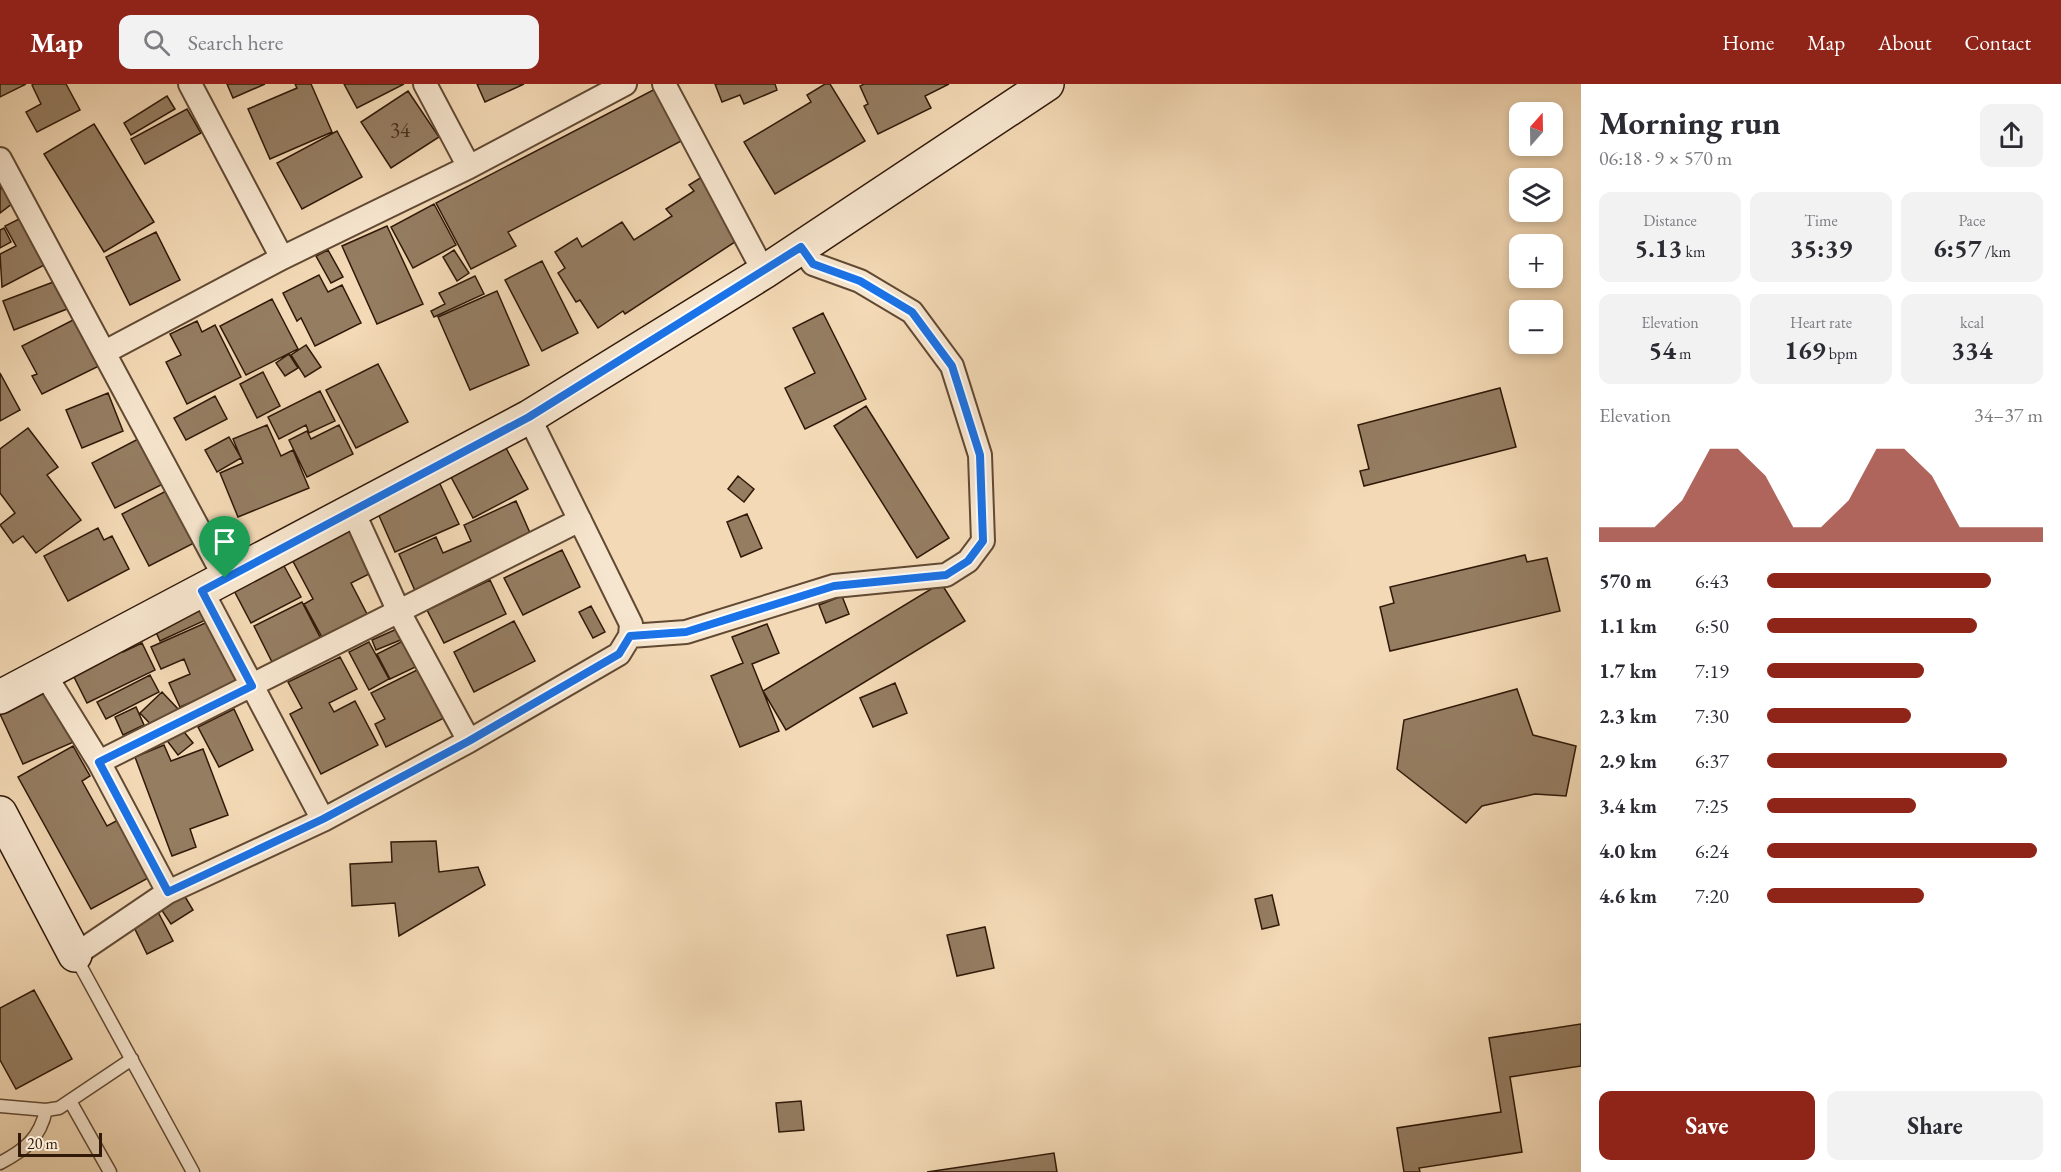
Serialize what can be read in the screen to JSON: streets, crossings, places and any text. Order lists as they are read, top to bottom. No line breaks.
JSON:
{"house_numbers":["34"],"scale_bar":"20 m","north":"top","page":{"header":"Map","search":"Search here","nav":["Home","Map","About","Contact"],"heading":["Morning run","06:18 · 9 × 570 m"],"map_buttons":["+","−"],"stats":[["Distance","5.13 km"],["Time","35:39"],["Pace","6:57 /km"],["Elevation","54 m"],["Heart rate","169 bpm"],["kcal","334"]],"chart":["Elevation","34–37 m"],"list":[{"name":"570 m","note":"6:43"},{"name":"1.1 km","note":"6:50"},{"name":"1.7 km","note":"7:19"},{"name":"2.3 km","note":"7:30"},{"name":"2.9 km","note":"6:37"},{"name":"3.4 km","note":"7:25"},{"name":"4.0 km","note":"6:24"},{"name":"4.6 km","note":"7:20"}],"buttons":["Save","Share"],"scale":"20 m"}}
